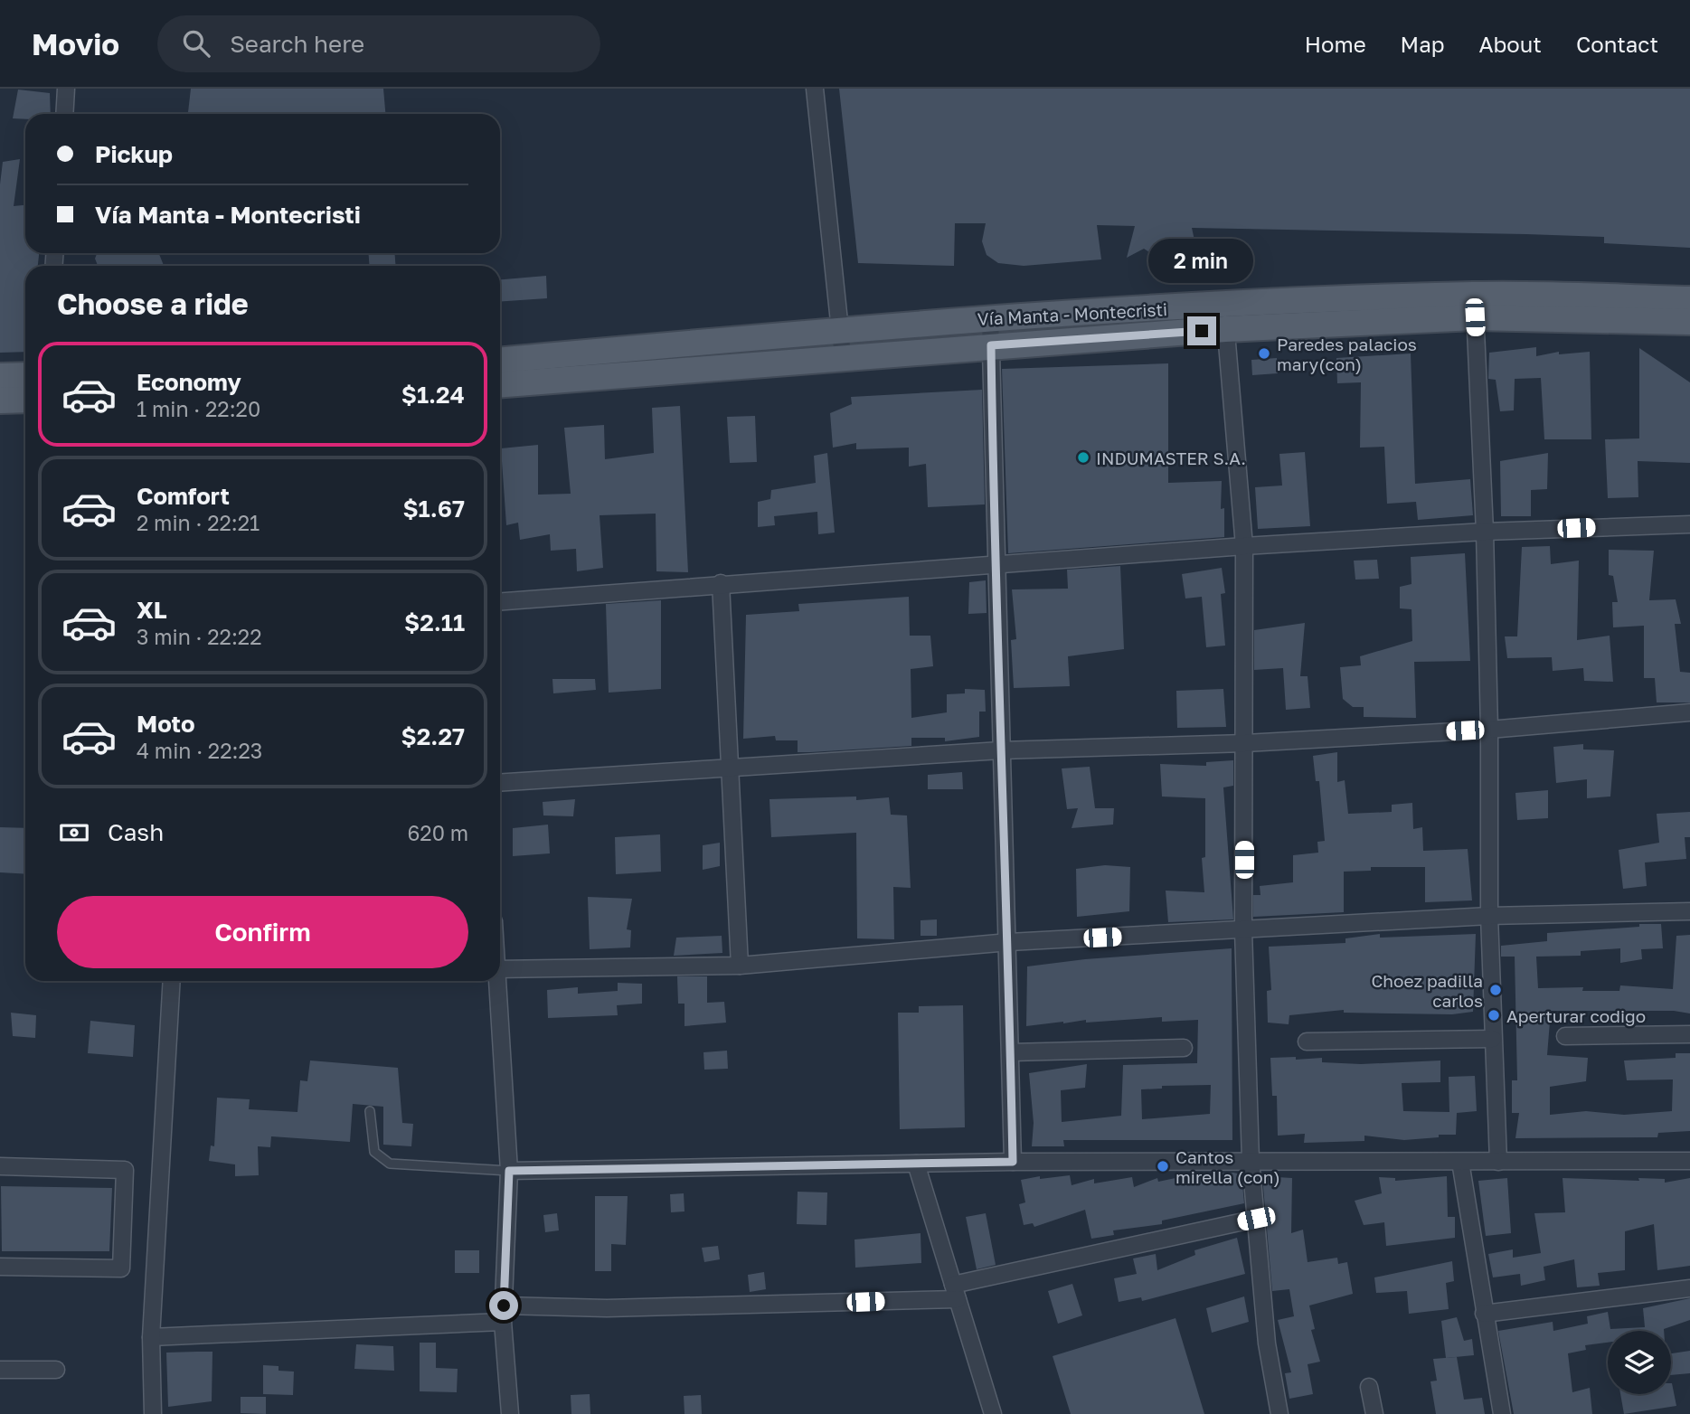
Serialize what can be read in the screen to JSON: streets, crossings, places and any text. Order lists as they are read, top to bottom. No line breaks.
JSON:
{"streets":{"main road":["Vía Manta - Montecristi"]},"places":["Paredes palacios mary(con)","INDUMASTER S.A.","Choez padilla carlos","Aperturar codigo","Cantos mirella (con)"],"page":{"header":"Movio","search":"Search here","nav":["Home","Map","About","Contact"],"banner":["Pickup","Vía Manta - Montecristi"],"bubble":"2 min","heading":"Choose a ride","list":[{"name":"Economy","note":"1 min · 22:20","value":"$1.24"},{"name":"Comfort","note":"2 min · 22:21","value":"$1.67"},{"name":"XL","note":"3 min · 22:22","value":"$2.11"},{"name":"Moto","note":"4 min · 22:23","value":"$2.27"}],"pay":["Cash","620 m"],"buttons":"Confirm"}}
